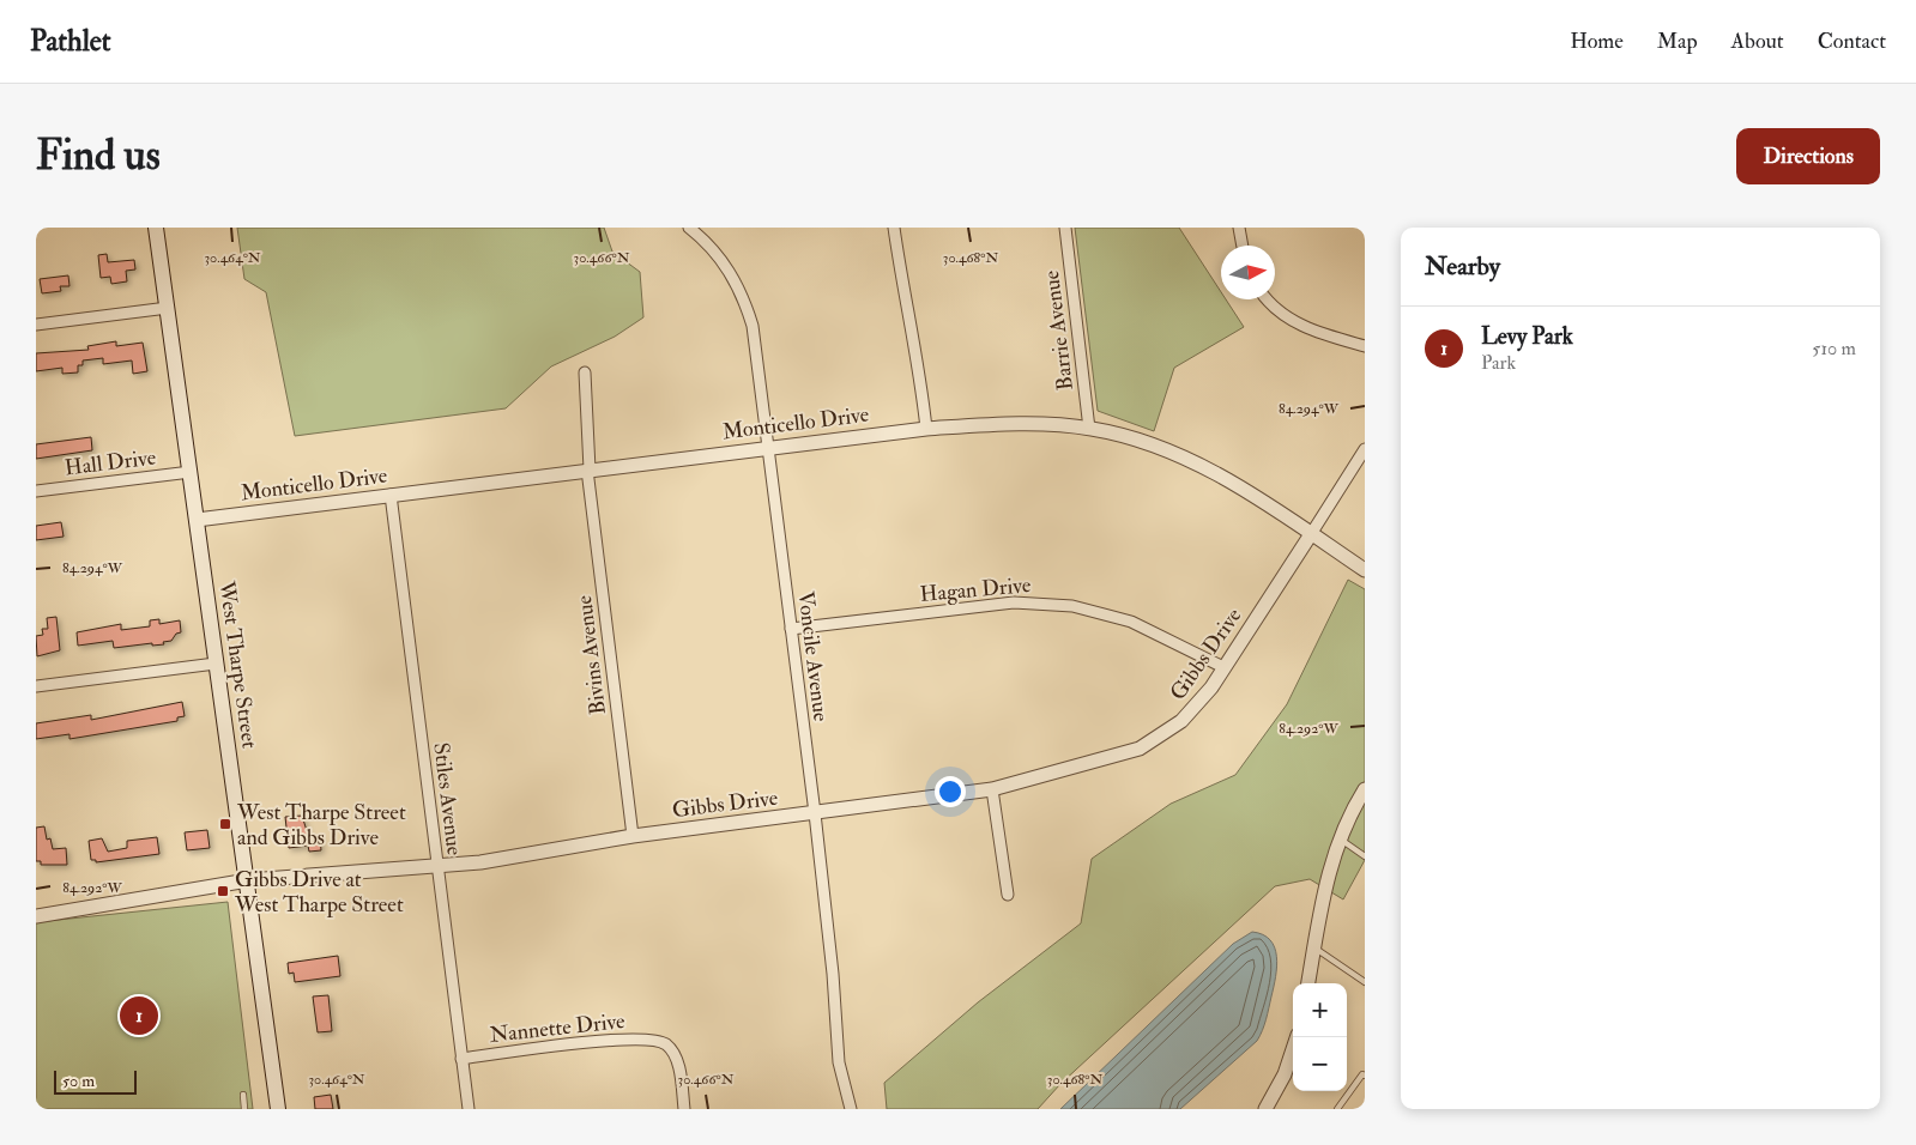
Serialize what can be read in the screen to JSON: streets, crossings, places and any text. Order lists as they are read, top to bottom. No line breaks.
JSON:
{"streets":{"main road":["West Tharpe Street"],"street":["Barrie Avenue","Monticello Drive","Hall Drive","Hagan Drive","Gibbs Drive","Bivins Avenue","Voncile Avenue","Stiles Avenue","Nannette Drive"]},"crossings":[["Barrie Avenue","Monticello Drive"],["Monticello Drive","Gibbs Drive"],["Monticello Drive","Bivins Avenue"],["Monticello Drive","Voncile Avenue"],["Monticello Drive","West Tharpe Street"],["Monticello Drive","Stiles Avenue"],["Hall Drive","West Tharpe Street"],["Hagan Drive","Gibbs Drive"],["Hagan Drive","Voncile Avenue"],["Gibbs Drive","Bivins Avenue"],["Gibbs Drive","Voncile Avenue"],["Gibbs Drive","West Tharpe Street"],["Gibbs Drive","Stiles Avenue"],["Stiles Avenue","Nannette Drive"]],"places":{"transit":["West Tharpe Street and Gibbs Drive","Gibbs Drive at West Tharpe Street"]},"scale_bar":"50 m","north":"right","page":{"header":"Pathlet","nav":["Home","Map","About","Contact"],"buttons":"Directions","title":"Find us","heading":"Nearby","list":[{"mark":"1","name":"Levy Park","note":"Park","value":"510 m"}],"map_buttons":["+","−"],"pins":"1","scale":"50 m"},"coordinates":["30.464°N","30.466°N","30.468°N","84.294°W","84.292°W"]}
